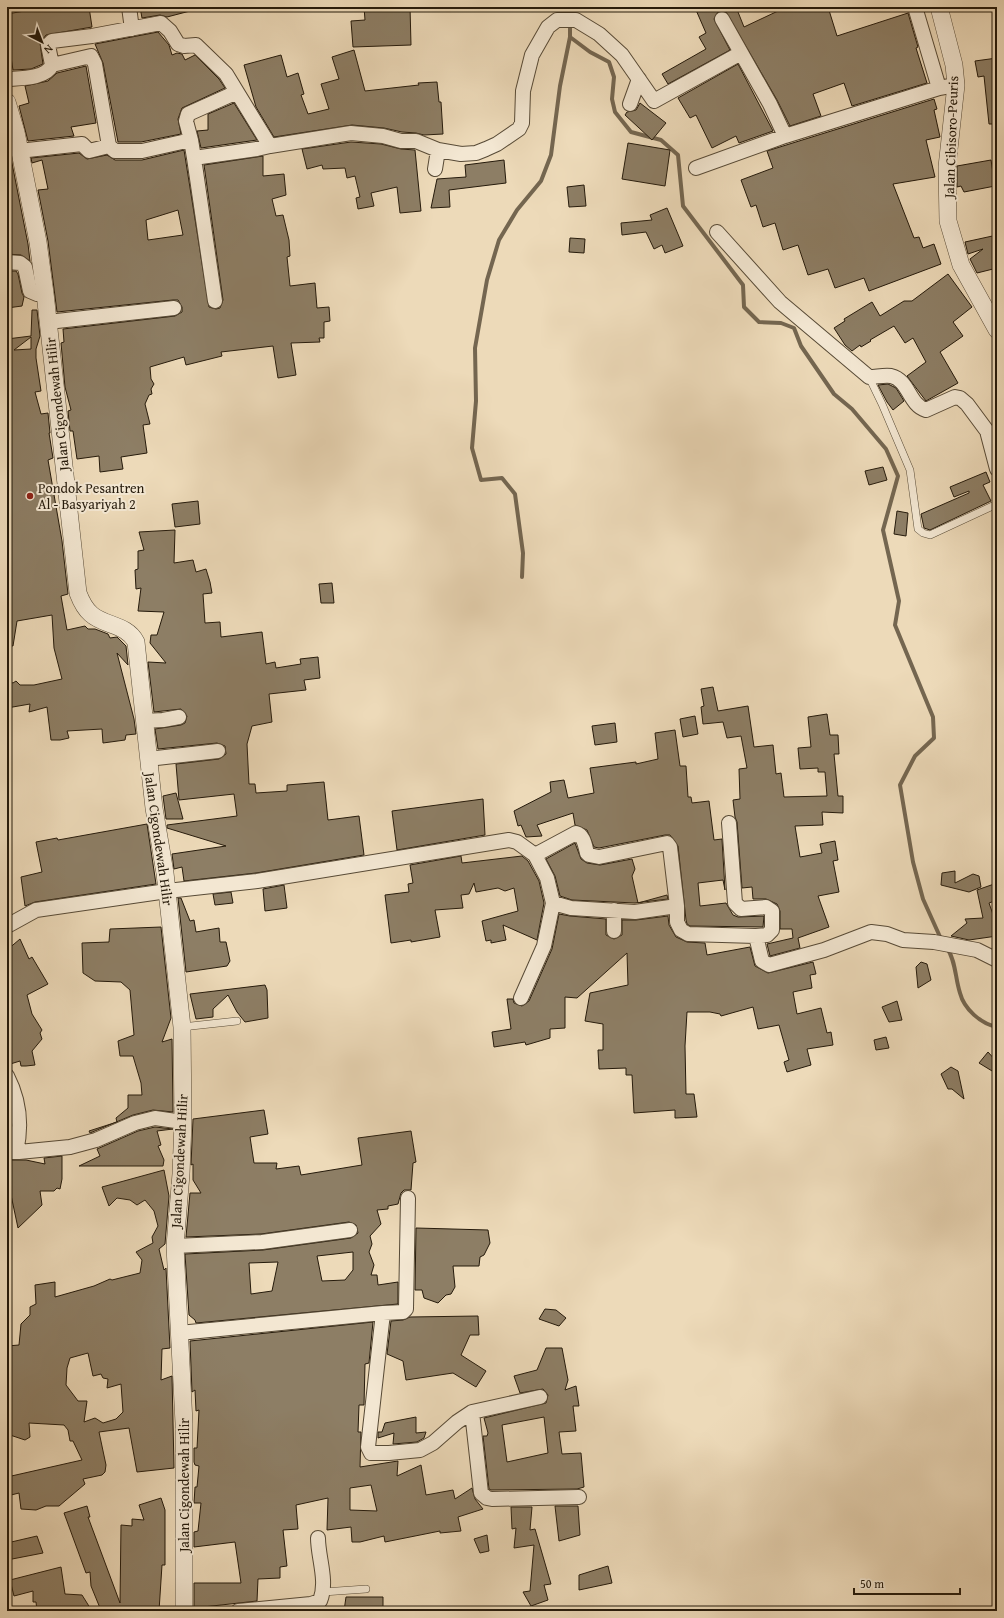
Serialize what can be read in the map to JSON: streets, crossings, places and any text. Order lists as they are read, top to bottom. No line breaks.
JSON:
{"streets":{"street":["Jalan Cibisoro-Peuris","Jalan Cigondewah Hilir"]},"places":["Pondok Pesantren Al - Basyariyah 2"],"scale_bar":"50 m","north":"bottom right"}
